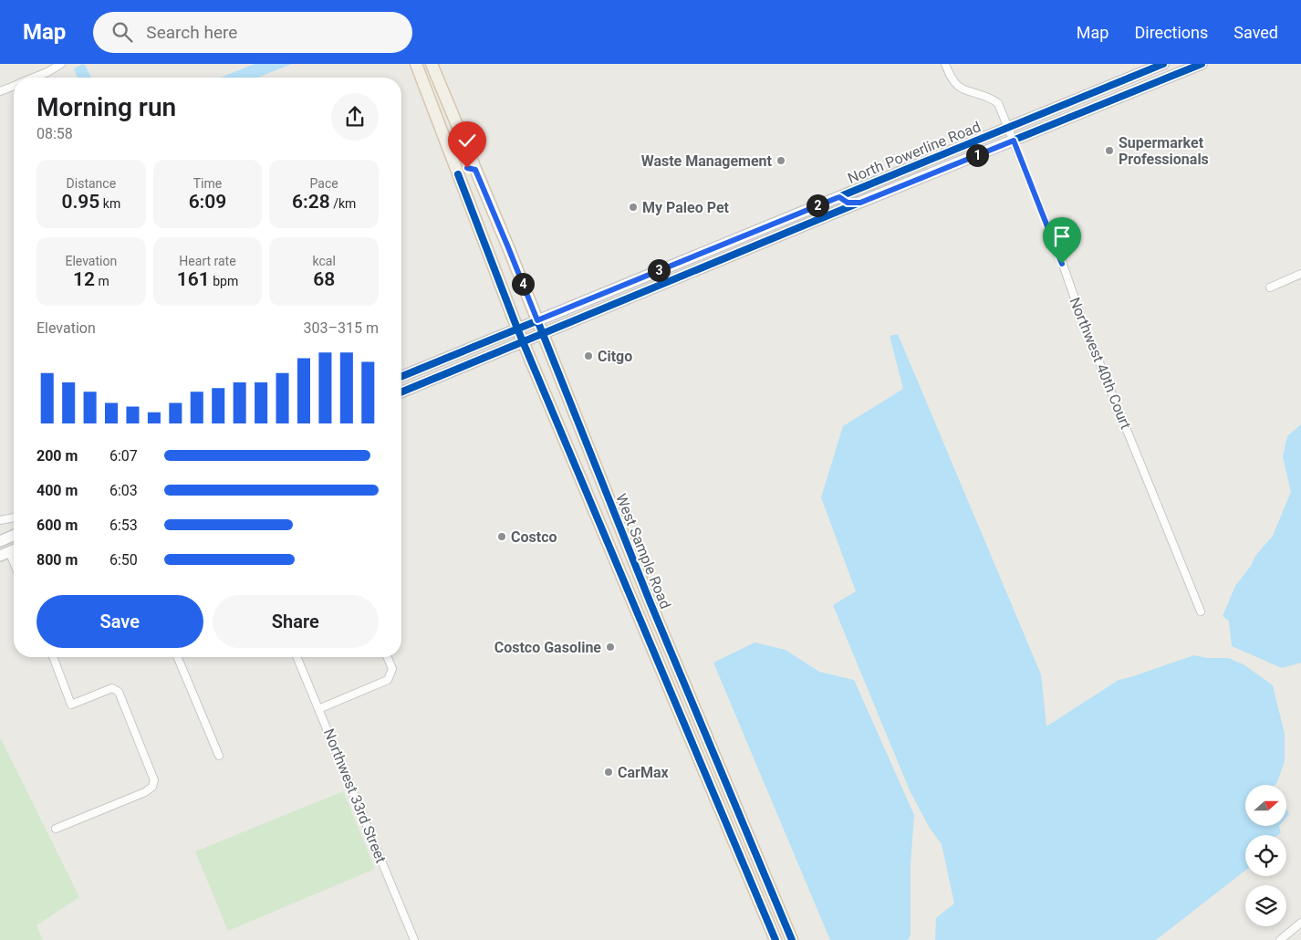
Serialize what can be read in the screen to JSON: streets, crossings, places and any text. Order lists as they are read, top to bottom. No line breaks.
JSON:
{"streets":{"main road":["North Powerline Road","West Sample Road"],"street":["Northwest 40th Court","Northwest 33rd Street"]},"crossings":[["North Powerline Road","Northwest 40th Court"],["North Powerline Road","West Sample Road"]],"places":["Supermarket Professionals","Waste Management","My Paleo Pet","Citgo","Costco","Costco Gasoline","CarMax"],"north":"right","page":{"header":"Map","search":"Search here","nav":["Map","Directions","Saved"],"heading":["Morning run","08:58"],"pins":["1","2","3","4"],"stats":[["Distance","0.95 km"],["Time","6:09"],["Pace","6:28 /km"],["Elevation","12 m"],["Heart rate","161 bpm"],["kcal","68"]],"chart":["Elevation","303–315 m"],"list":[{"name":"200 m","note":"6:07"},{"name":"400 m","note":"6:03"},{"name":"600 m","note":"6:53"},{"name":"800 m","note":"6:50"}],"buttons":["Save","Share"]}}
